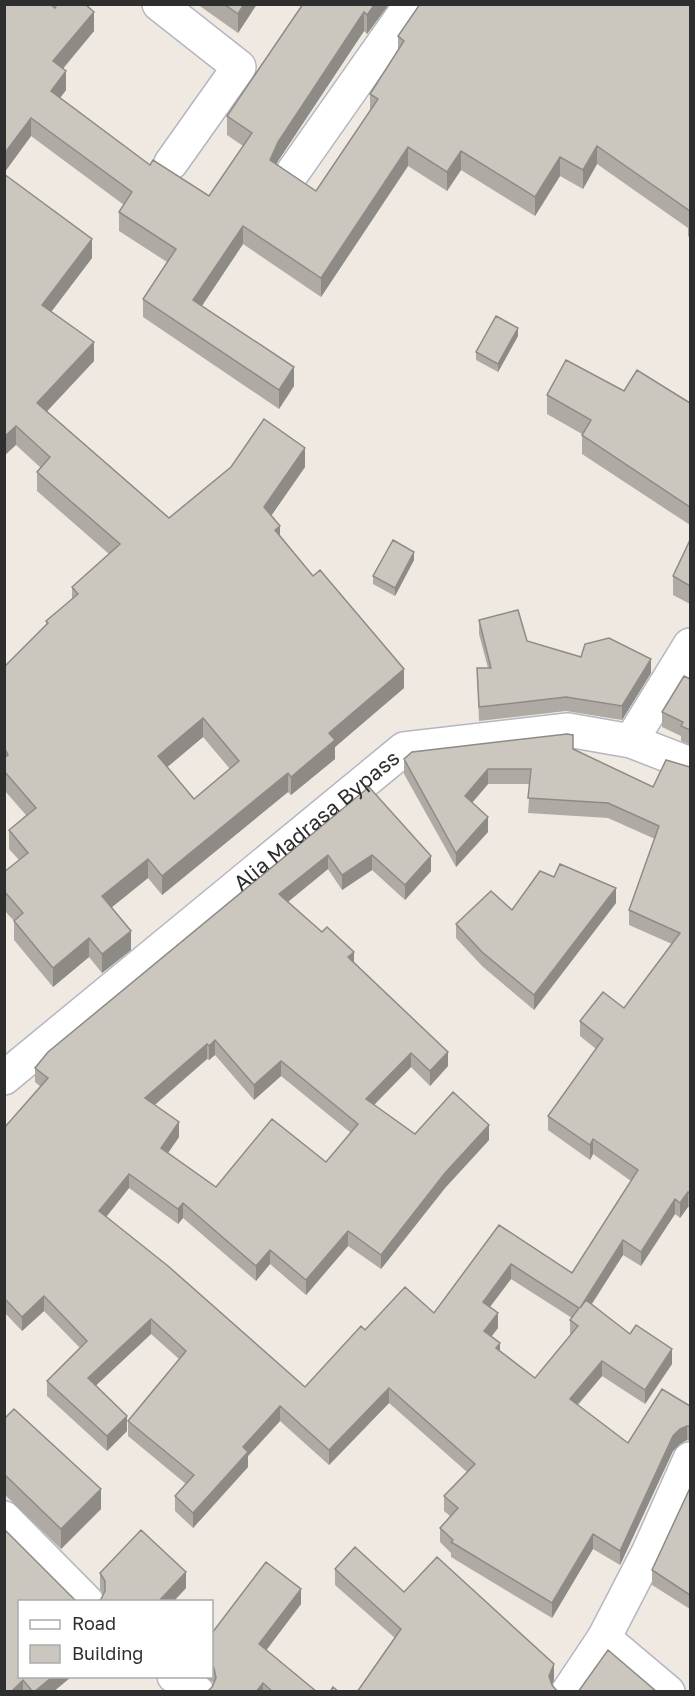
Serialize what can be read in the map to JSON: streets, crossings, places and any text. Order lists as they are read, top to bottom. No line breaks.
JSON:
{"streets":{"street":["Alia Madrasa Bypass"]},"legend":["Road","Building"]}
